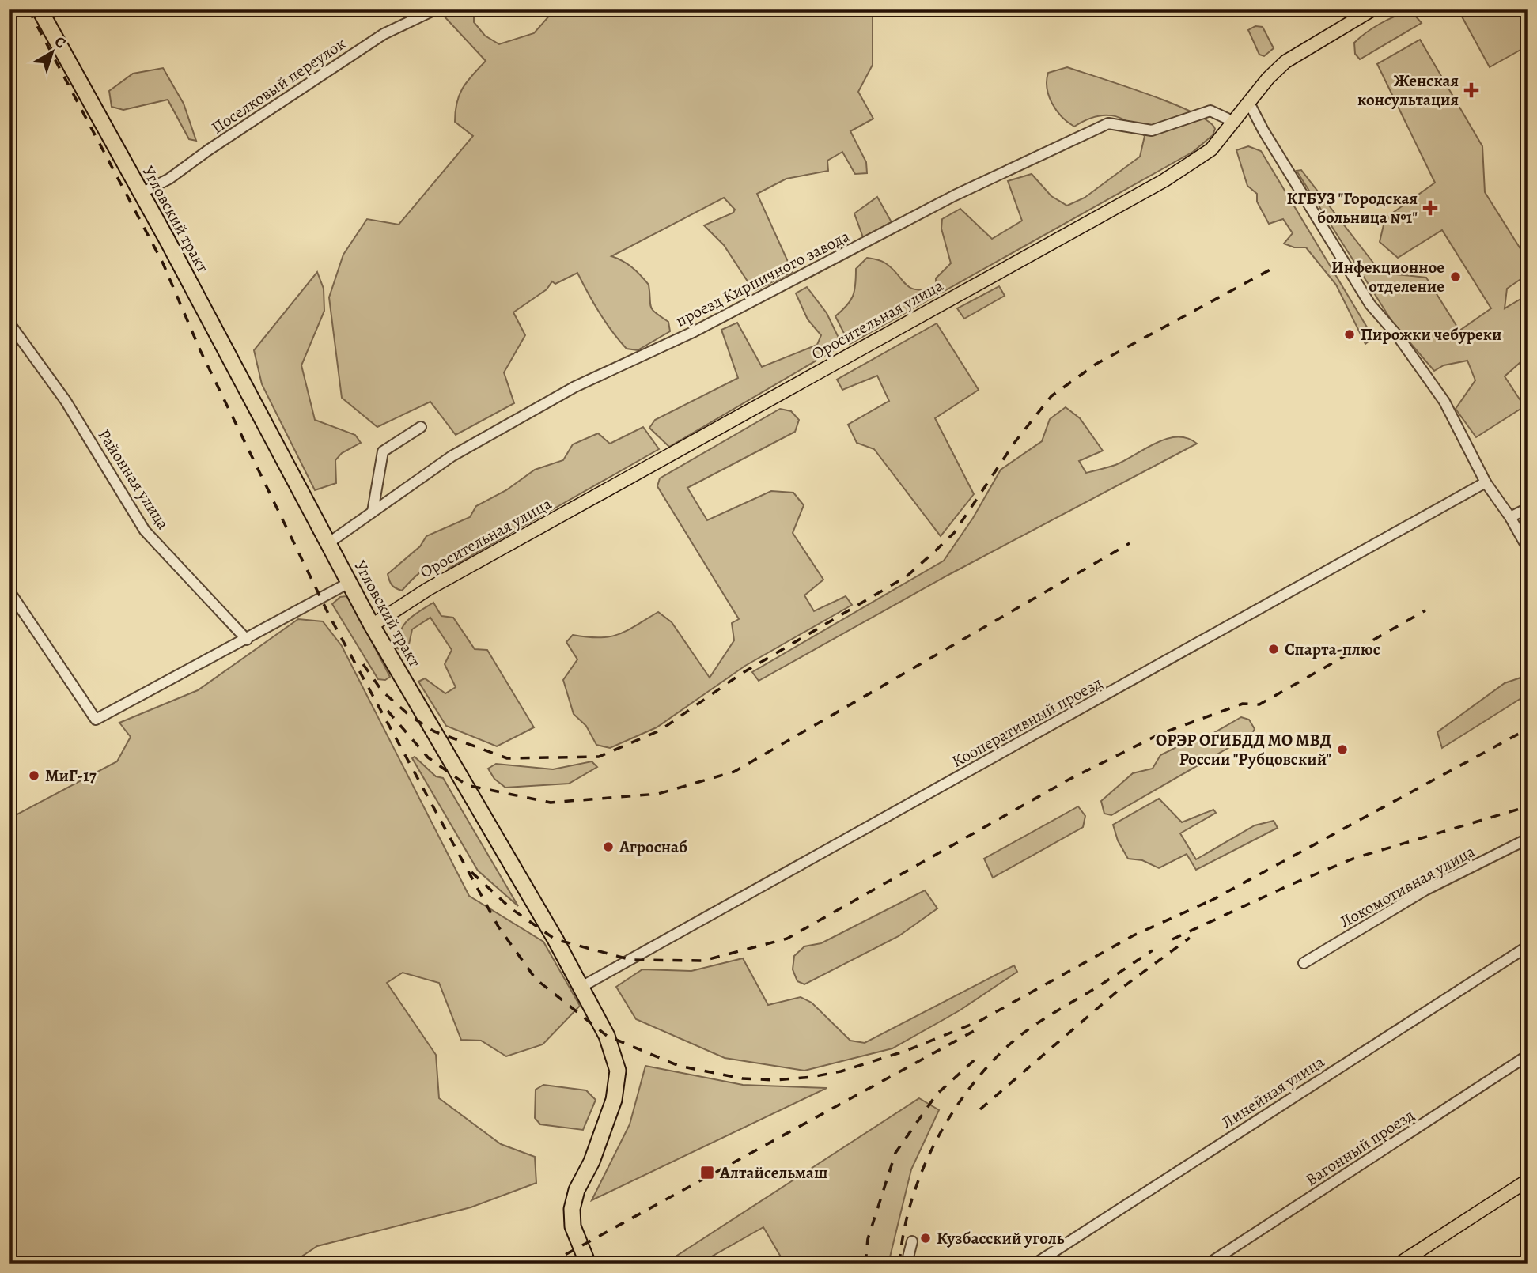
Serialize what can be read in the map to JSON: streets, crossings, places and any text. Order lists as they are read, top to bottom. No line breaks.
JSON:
{"streets":{"highway":["Угловский тракт"],"main road":["Оросительная улица"],"street":["Поселковый переулок","проезд Кирпичного завода","Районная улица","Кооперативный проезд","Локомотивная улица","Линейная улица","Вагонный проезд"]},"crossings":[["Поселковый переулок","Угловский тракт"],["Угловский тракт","проезд Кирпичного завода"],["Угловский тракт","Оросительная улица"],["Угловский тракт","Кооперативный проезд"],["проезд Кирпичного завода","Оросительная улица"]],"places":{"health":["Женская консультация","КГБУЗ \"Городская больница №1\""],"other":["Инфекционное отделение","Пирожки чебуреки","Спарта-плюс","ОРЭР ОГИБДД МО МВД России \"Рубцовский\"","МиГ-17","Агроснаб","Кузбасский уголь"],"transit":["Алтайсельмаш"]},"north":"top right"}
